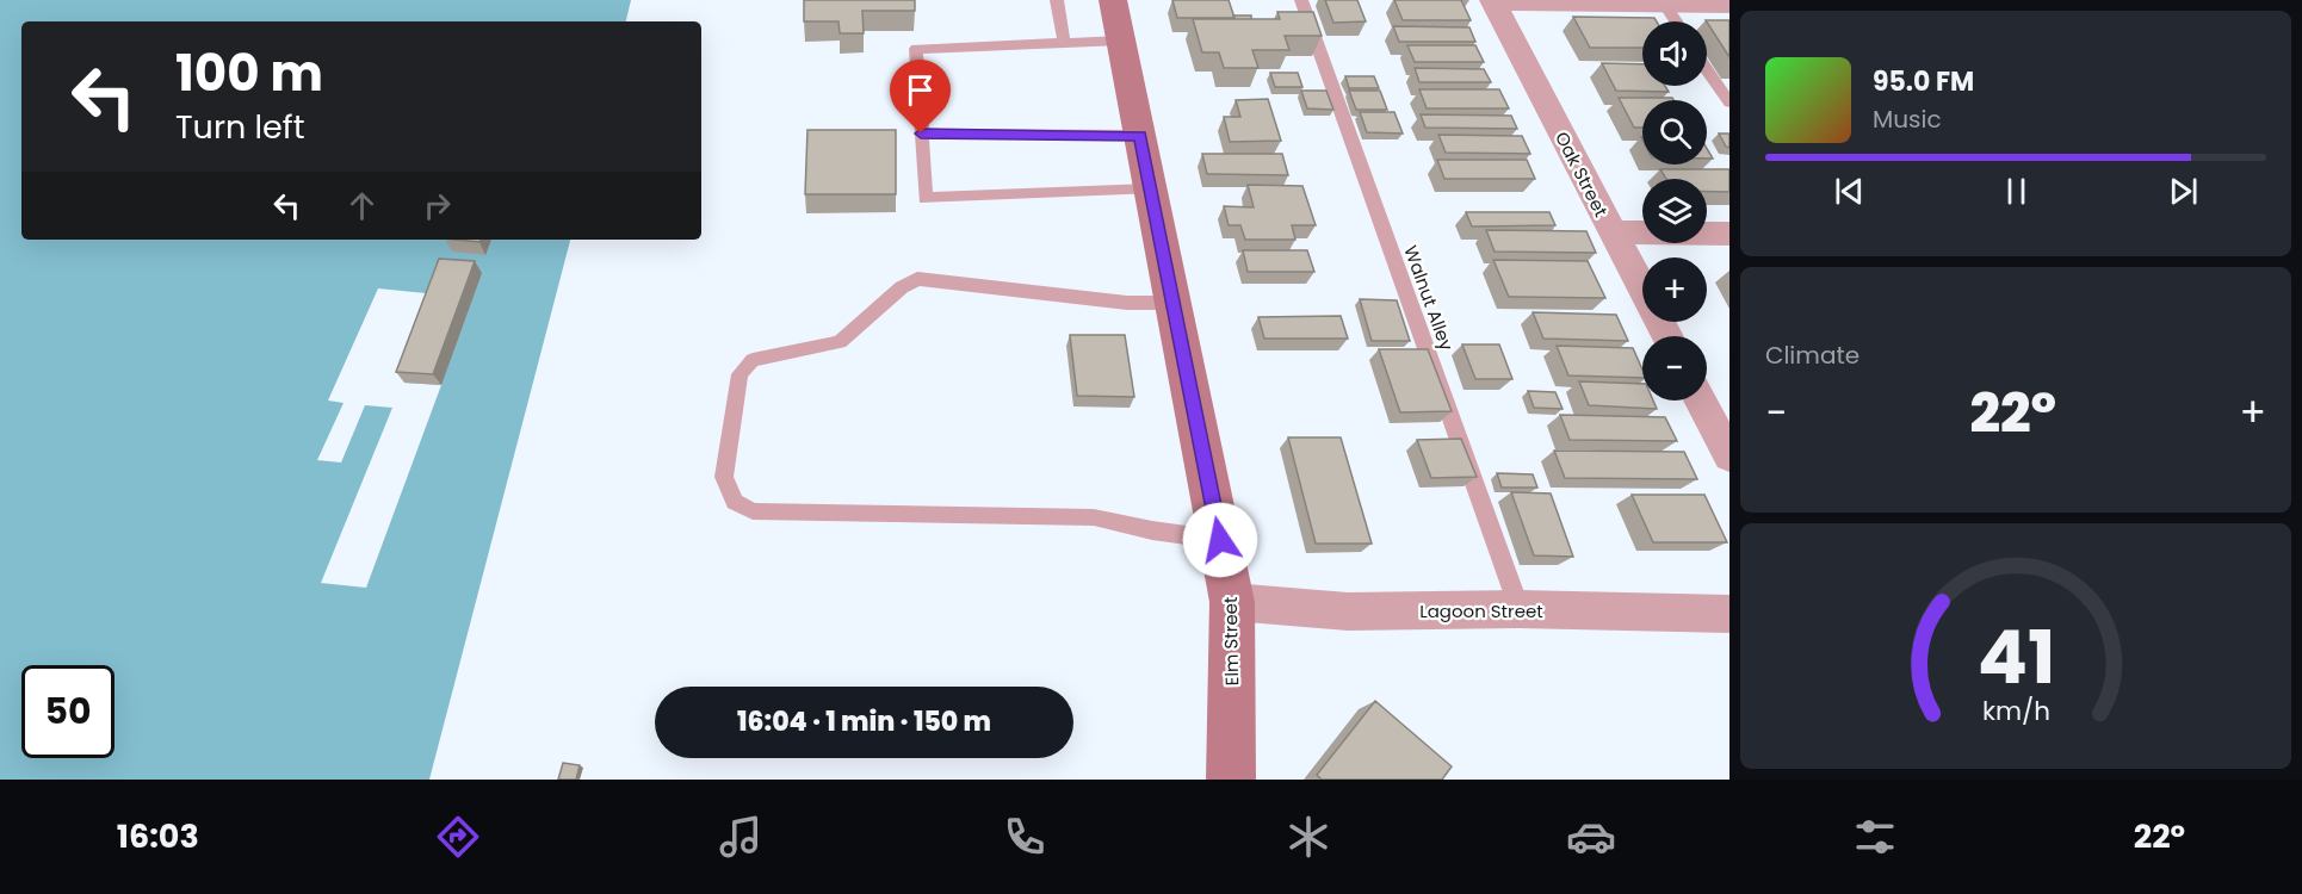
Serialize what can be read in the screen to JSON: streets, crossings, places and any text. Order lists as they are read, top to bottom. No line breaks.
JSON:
{"streets":{"main road":["Elm Street"],"street":["Oak Street","Lagoon Street"],"lane":["Walnut Alley"]},"crossings":[["Walnut Alley","Lagoon Street"],["Lagoon Street","Elm Street"]],"page":{"map_buttons":["+","−"],"turn":["100 m","Turn left"],"song":["95.0 FM","Music"],"tile":"Climate","heat":["−","22°","+"],"limit":"50","trip":"16:04 · 1 min · 150 m","tabs":["16:03","22°"],"gauge":["41","km/h"]}}
